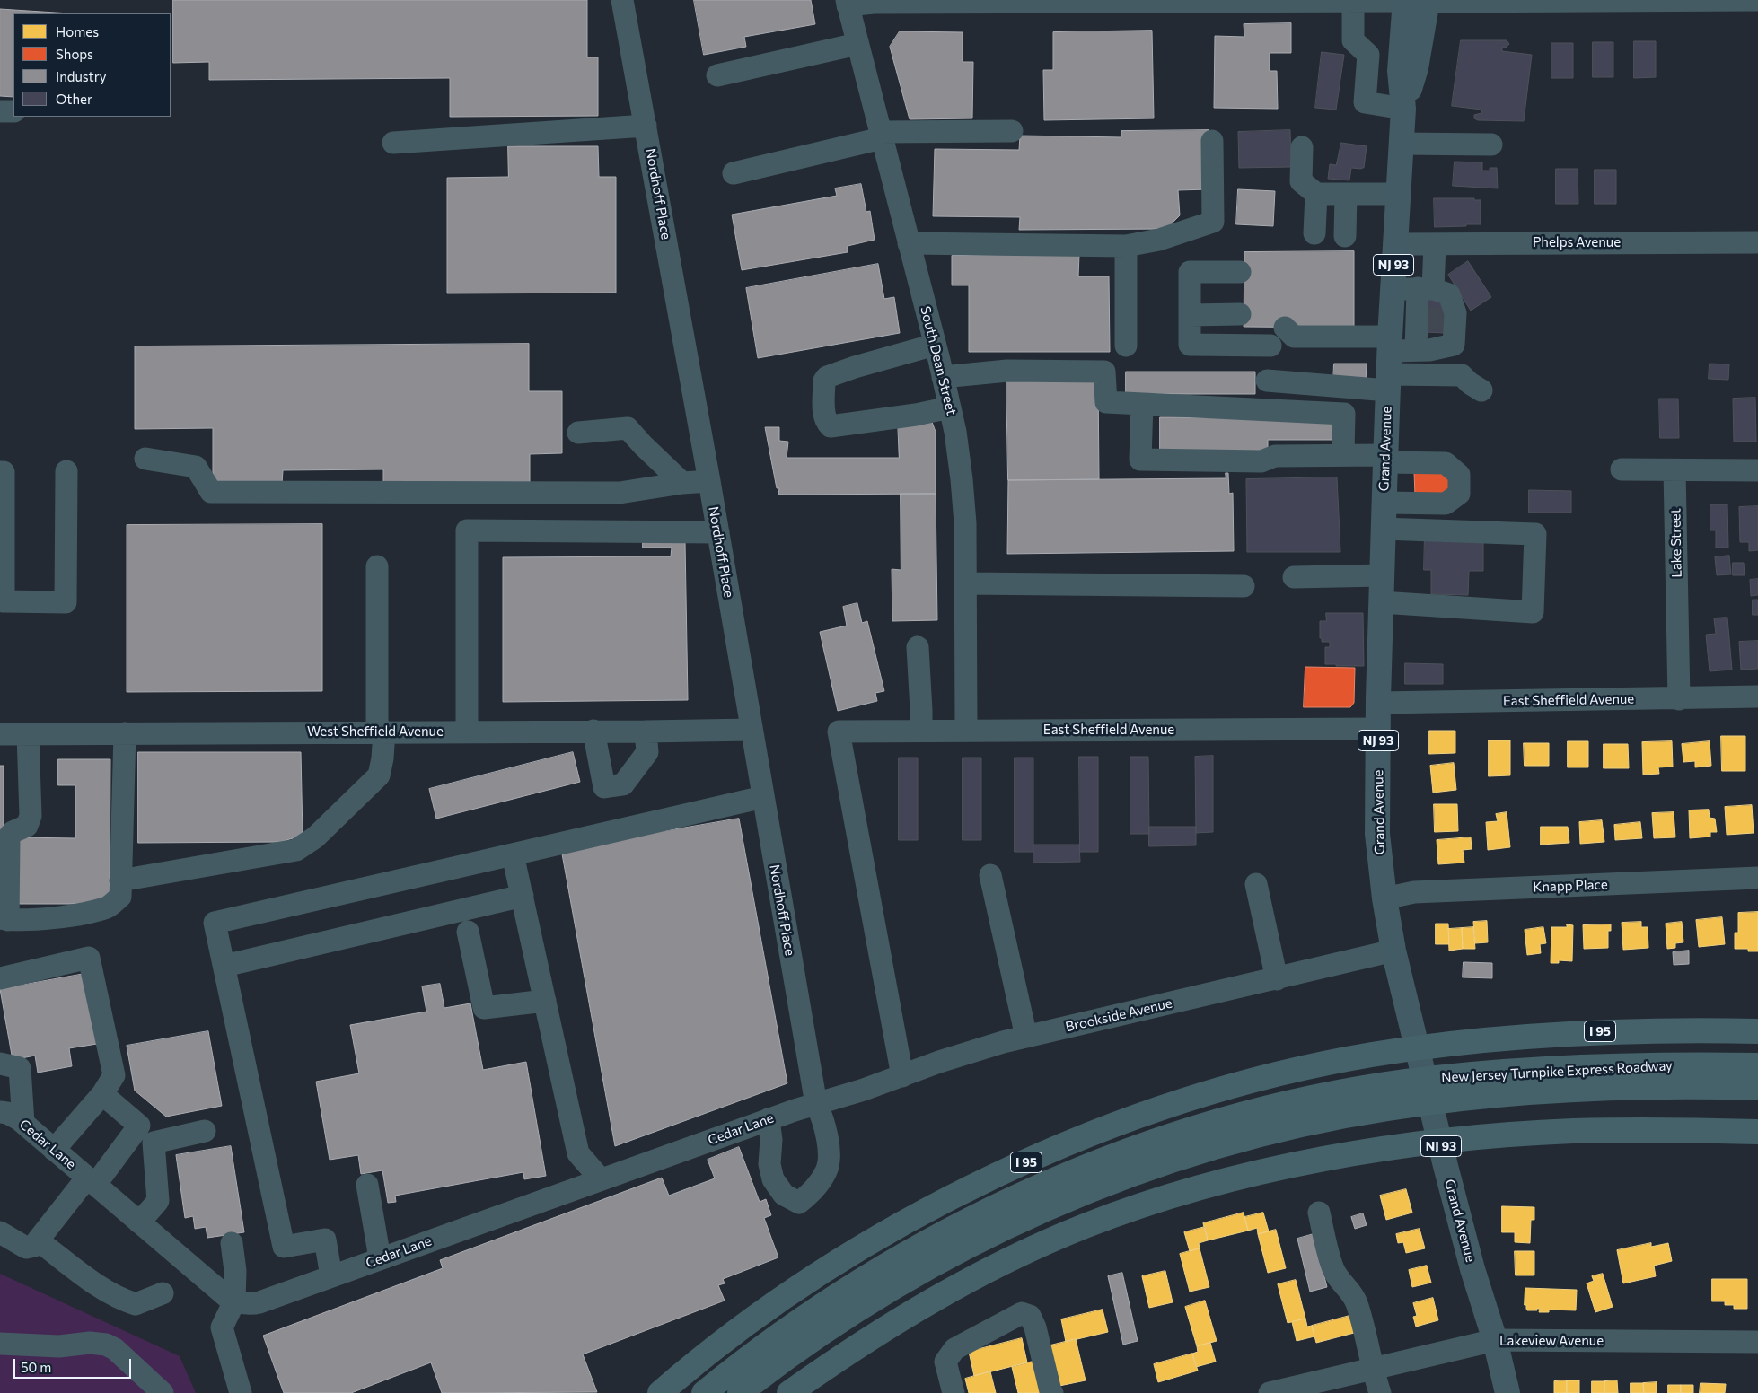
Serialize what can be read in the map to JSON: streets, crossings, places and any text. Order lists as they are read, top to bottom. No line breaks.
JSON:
{"streets":{"highway":["I 95","New Jersey Turnpike Express Roadway"],"main road":["NJ 93","Grand Avenue"],"street":["Nordhoff Place","Phelps Avenue","South Dean Street","Lake Street","East Sheffield Avenue","West Sheffield Avenue","Knapp Place","Brookside Avenue","Cedar Lane","Lakeview Avenue"]},"crossings":[["Nordhoff Place","West Sheffield Avenue"],["Nordhoff Place","Cedar Lane"],["Phelps Avenue","Grand Avenue"],["South Dean Street","East Sheffield Avenue"],["Grand Avenue","East Sheffield Avenue"],["Grand Avenue","Knapp Place"],["Grand Avenue","Brookside Avenue"],["Grand Avenue","Lakeview Avenue"],["Lake Street","East Sheffield Avenue"],["East Sheffield Avenue","Brookside Avenue"],["Brookside Avenue","Cedar Lane"]],"legend":["Homes","Shops","Industry","Other"],"scale_bar":"50 m"}
